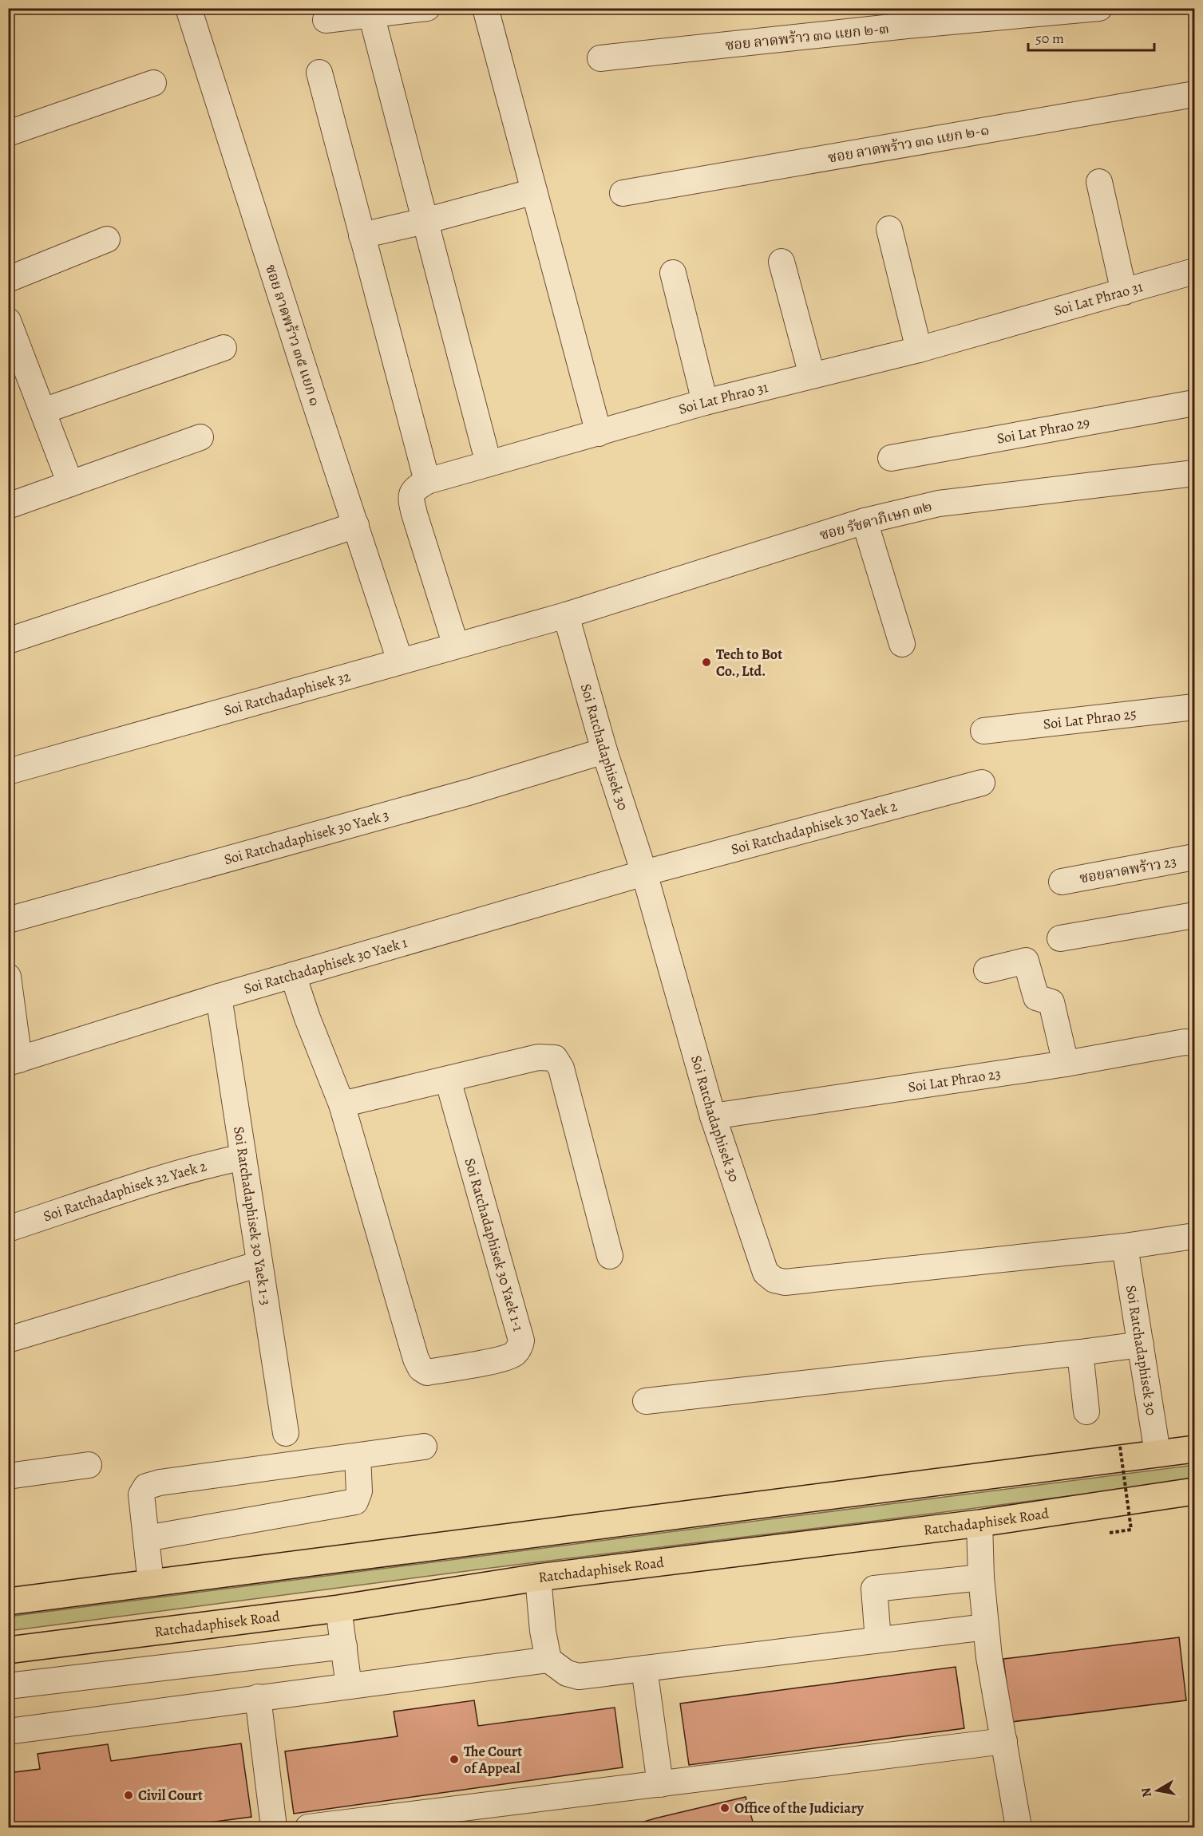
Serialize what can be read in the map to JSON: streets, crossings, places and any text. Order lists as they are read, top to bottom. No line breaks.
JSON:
{"streets":{"main road":["Ratchadaphisek Road"],"street":["ซอย ลาดพร้าว ๓๑ แยก ๒-๓","ซอย ลาดพร้าว ๓๑ แยก ๒-๑","Soi Lat Phrao 31","ซอย ลาดพร้าว ๓๕ แยก ๑","Soi Lat Phrao 29","ซอย รัชดาภิเษก ๓๒","Soi Ratchadaphisek 32","Soi Lat Phrao 25","Soi Ratchadaphisek 30","Soi Ratchadaphisek 30 Yaek 2","Soi Ratchadaphisek 30 Yaek 3","ซอยลาดพร้าว 23","Soi Ratchadaphisek 30 Yaek 1","Soi Lat Phrao 23","Soi Ratchadaphisek 32 Yaek 2","Soi Ratchadaphisek 30 Yaek 1-3","Soi Ratchadaphisek 30 Yaek 1-1"]},"crossings":[["Soi Lat Phrao 31","Soi Ratchadaphisek 32"],["ซอย ลาดพร้าว ๓๕ แยก ๑","Soi Ratchadaphisek 32"],["ซอย รัชดาภิเษก ๓๒","Soi Ratchadaphisek 32"],["ซอย รัชดาภิเษก ๓๒","Soi Ratchadaphisek 30"],["Soi Ratchadaphisek 32","Soi Ratchadaphisek 30"],["Soi Ratchadaphisek 30","Soi Ratchadaphisek 30 Yaek 2"],["Soi Ratchadaphisek 30","Soi Ratchadaphisek 30 Yaek 3"],["Soi Ratchadaphisek 30","Soi Ratchadaphisek 30 Yaek 1"],["Soi Ratchadaphisek 30","Soi Lat Phrao 23"],["Soi Ratchadaphisek 30 Yaek 2","Soi Ratchadaphisek 30 Yaek 1"],["Soi Ratchadaphisek 30 Yaek 1","Soi Ratchadaphisek 30 Yaek 1-3"],["Soi Ratchadaphisek 30 Yaek 1","Soi Ratchadaphisek 30 Yaek 1-1"],["Soi Ratchadaphisek 32 Yaek 2","Soi Ratchadaphisek 30 Yaek 1-3"]],"places":["Tech to Bot Co., Ltd.","The Court of Appeal","Civil Court","Office of the Judiciary"],"scale_bar":"50 m","north":"left"}
